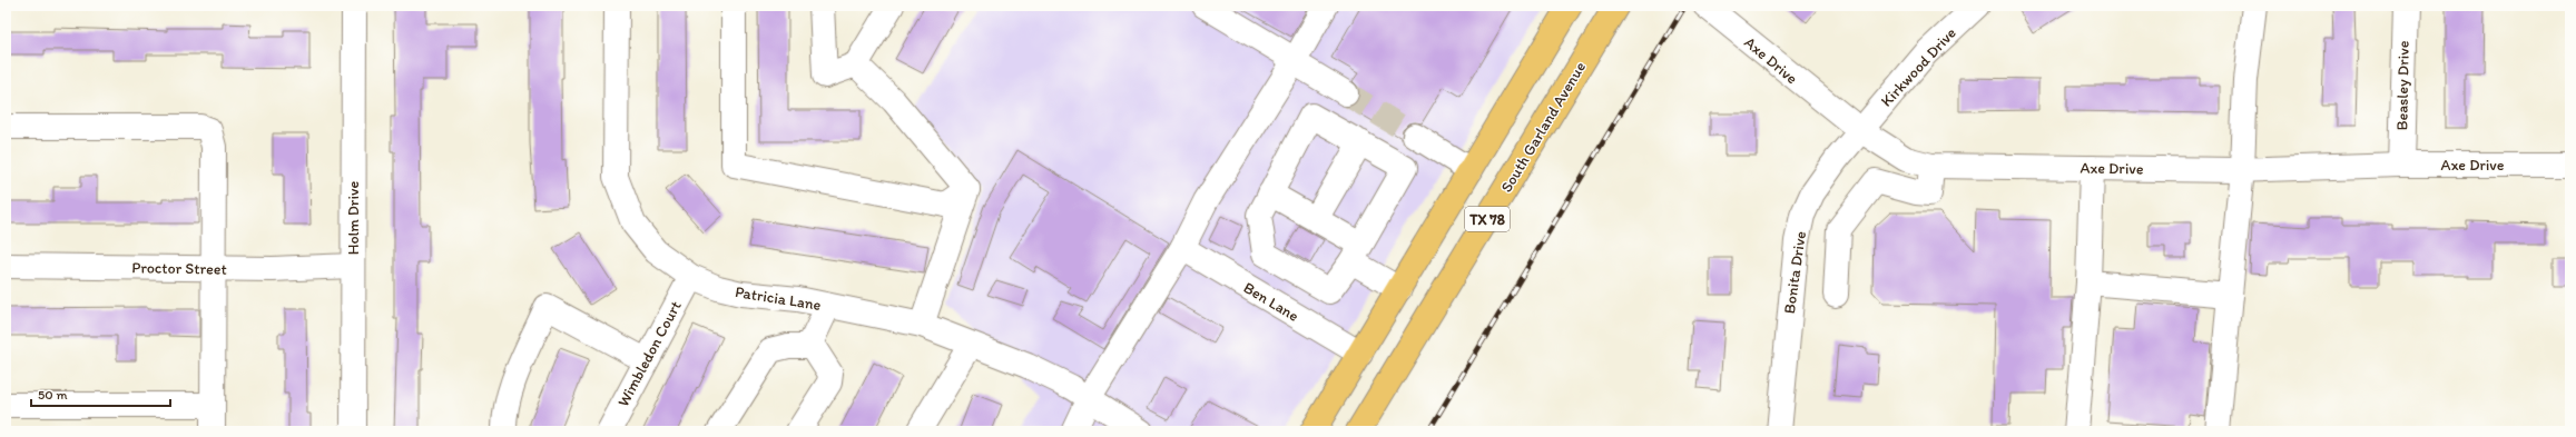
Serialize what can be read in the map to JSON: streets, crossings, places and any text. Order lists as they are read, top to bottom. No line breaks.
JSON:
{"streets":{"main road":["South Garland Avenue","TX 78"],"street":["Axe Drive","Kirkwood Drive","Beasley Drive","Holm Drive","Proctor Street","Bonita Drive","Patricia Lane","Ben Lane","Wimbledon Court"]},"crossings":[["Axe Drive","Kirkwood Drive"],["Axe Drive","Beasley Drive"],["Axe Drive","Bonita Drive"],["Kirkwood Drive","Bonita Drive"],["Holm Drive","Proctor Street"],["TX 78","Ben Lane"],["Patricia Lane","Wimbledon Court"]],"scale_bar":"50 m"}
